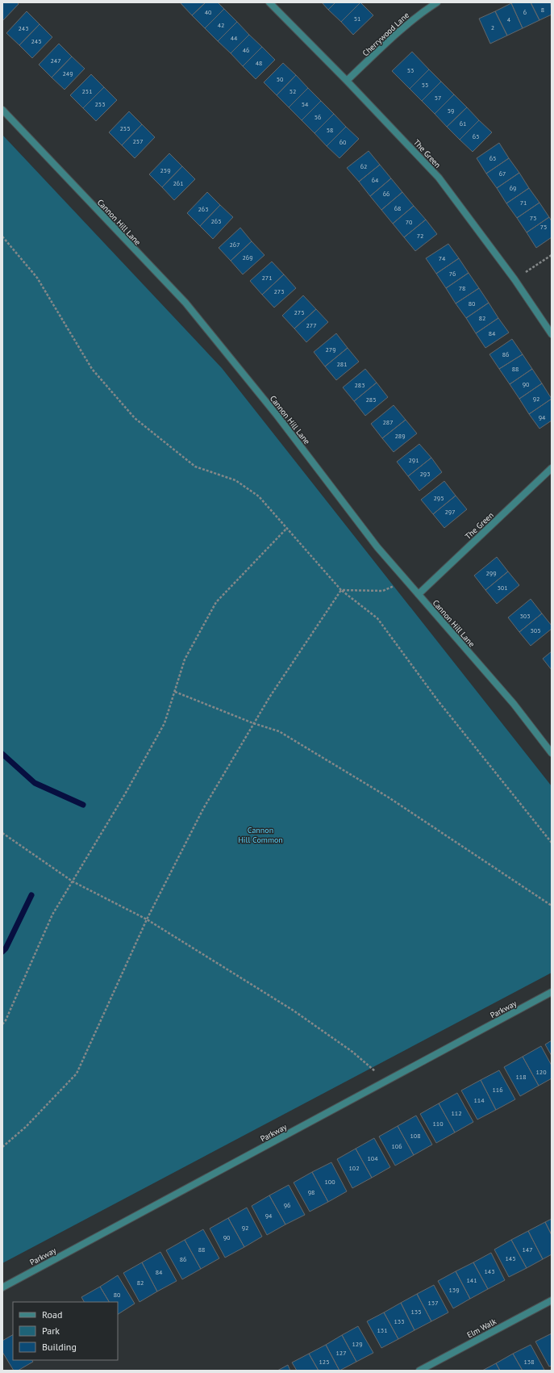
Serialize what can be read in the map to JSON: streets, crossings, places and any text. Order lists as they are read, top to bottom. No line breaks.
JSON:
{"streets":{"street":["Cherrywood Lane","The Green","Cannon Hill Lane","Parkway","Elm Walk"]},"crossings":[["Cherrywood Lane","The Green"],["The Green","Cannon Hill Lane"]],"parks":["Cannon Hill Common"],"house_numbers":["8","40","6","51","4","42","2","243","44","245","46","247","48","53","249","50","55","251","52","57","253","54","59","56","61","255","58","63","257","60","65","62","259","67","64","261","69","66","71","68","263","73","265","70","75","72","267","269","74","76","271","78","273","80","275","82","277","84","279","86","281","88","90","283","92","285","94","287","289","291","293","295","297","299","301","303","305","120","118","116","114","112","110","108","106","104","102","100","98","96","94","92","90","88","147","145","86","143","84","141","82","139","80","137","135","133","131","129","127","125","138"],"legend":["Road","Park","Building"]}
